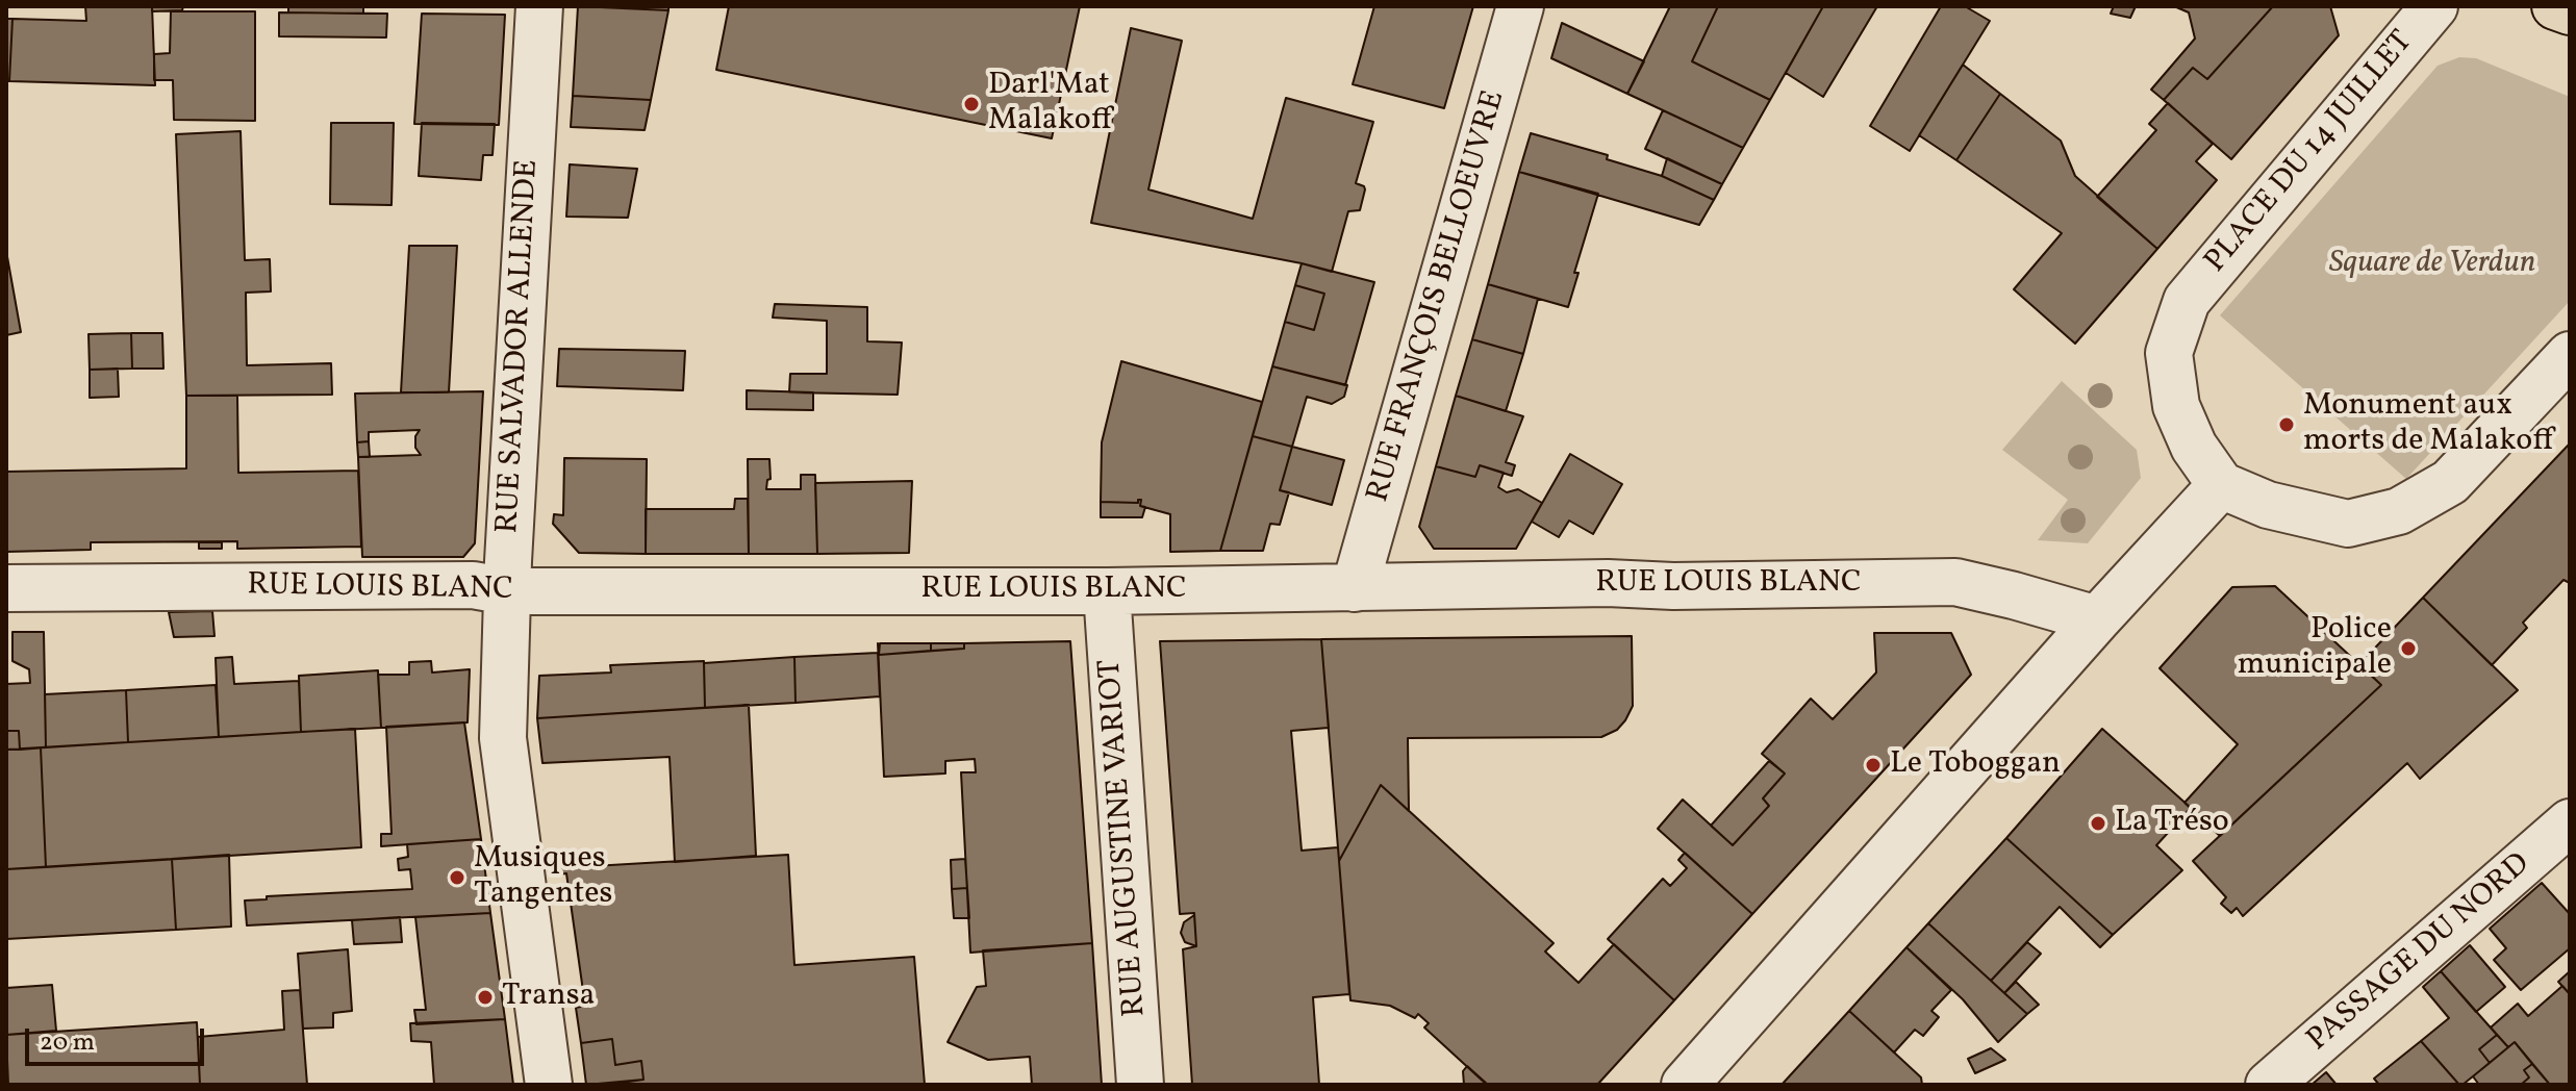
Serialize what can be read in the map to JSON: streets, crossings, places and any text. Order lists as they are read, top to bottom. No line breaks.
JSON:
{"streets":{"street":["PLACE DU 14 JUILLET","RUE FRANÇOIS BELLOEUVRE","RUE SALVADOR ALLENDE","RUE LOUIS BLANC","RUE AUGUSTINE VARIOT","PASSAGE DU NORD"]},"crossings":[["RUE FRANÇOIS BELLOEUVRE","RUE LOUIS BLANC"],["RUE SALVADOR ALLENDE","RUE LOUIS BLANC"],["RUE LOUIS BLANC","RUE AUGUSTINE VARIOT"]],"parks":["Square de Verdun"],"places":["Darl'Mat Malakoff","Monument aux morts de Malakoff","Police municipale","Le Toboggan","La Tréso","Musiques Tangentes","Transa"],"scale_bar":"20 m"}
